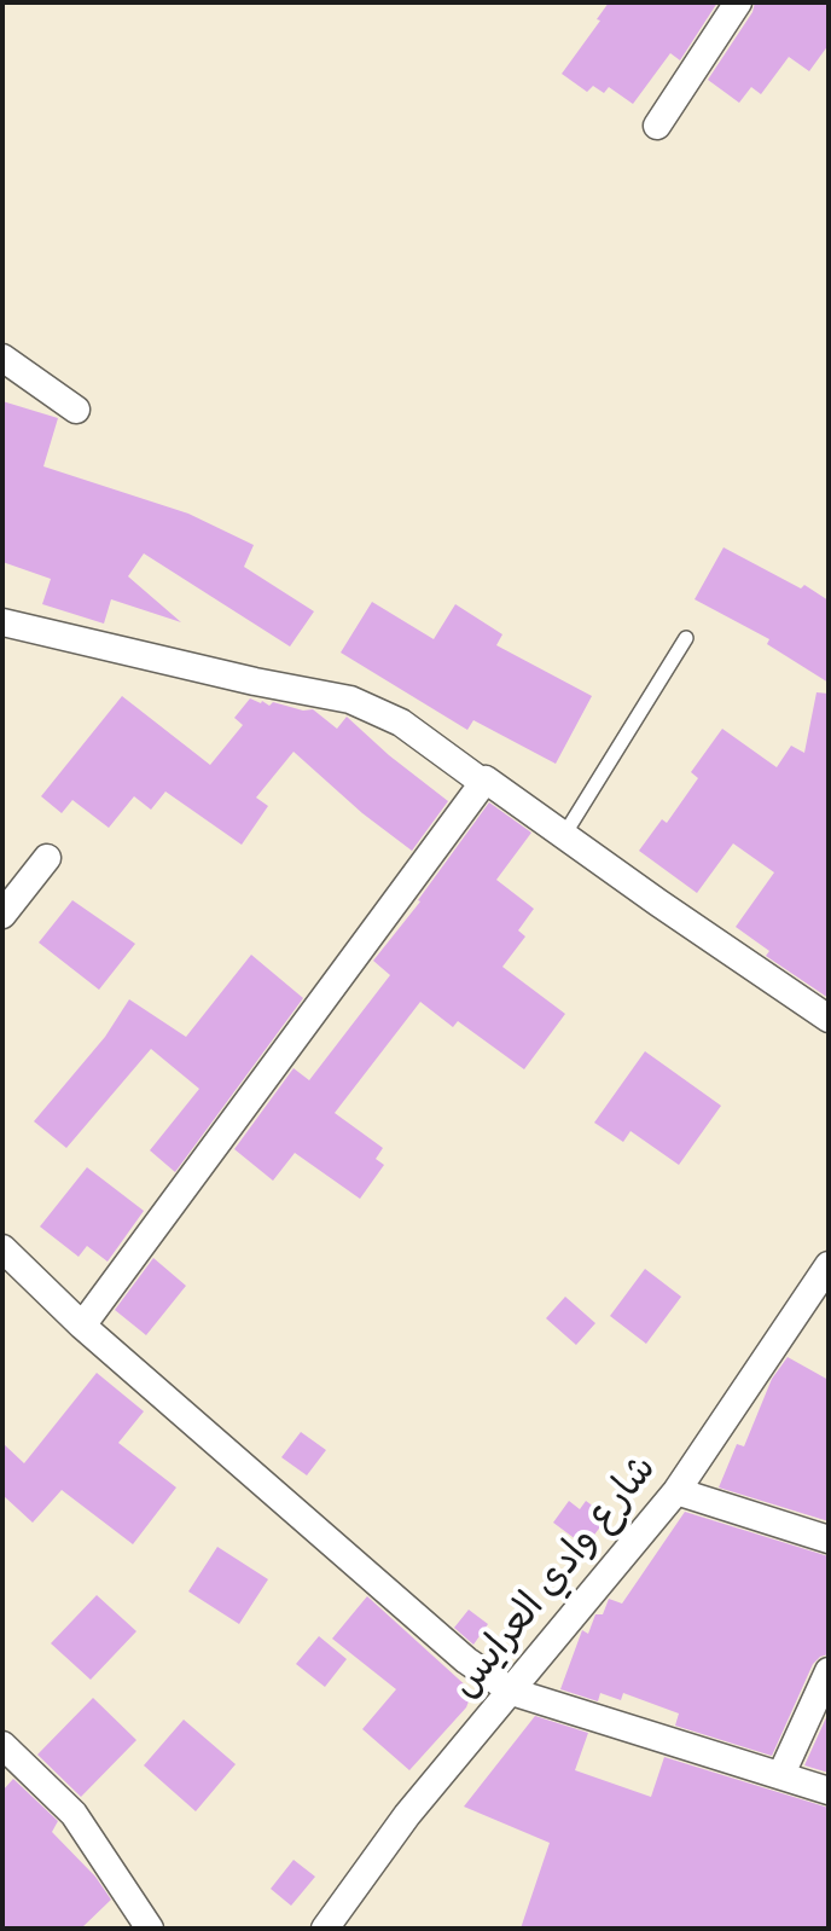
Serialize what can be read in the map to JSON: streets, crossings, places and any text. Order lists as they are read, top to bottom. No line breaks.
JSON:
{"streets":{"street":["شارع وادي العرايس"]}}
